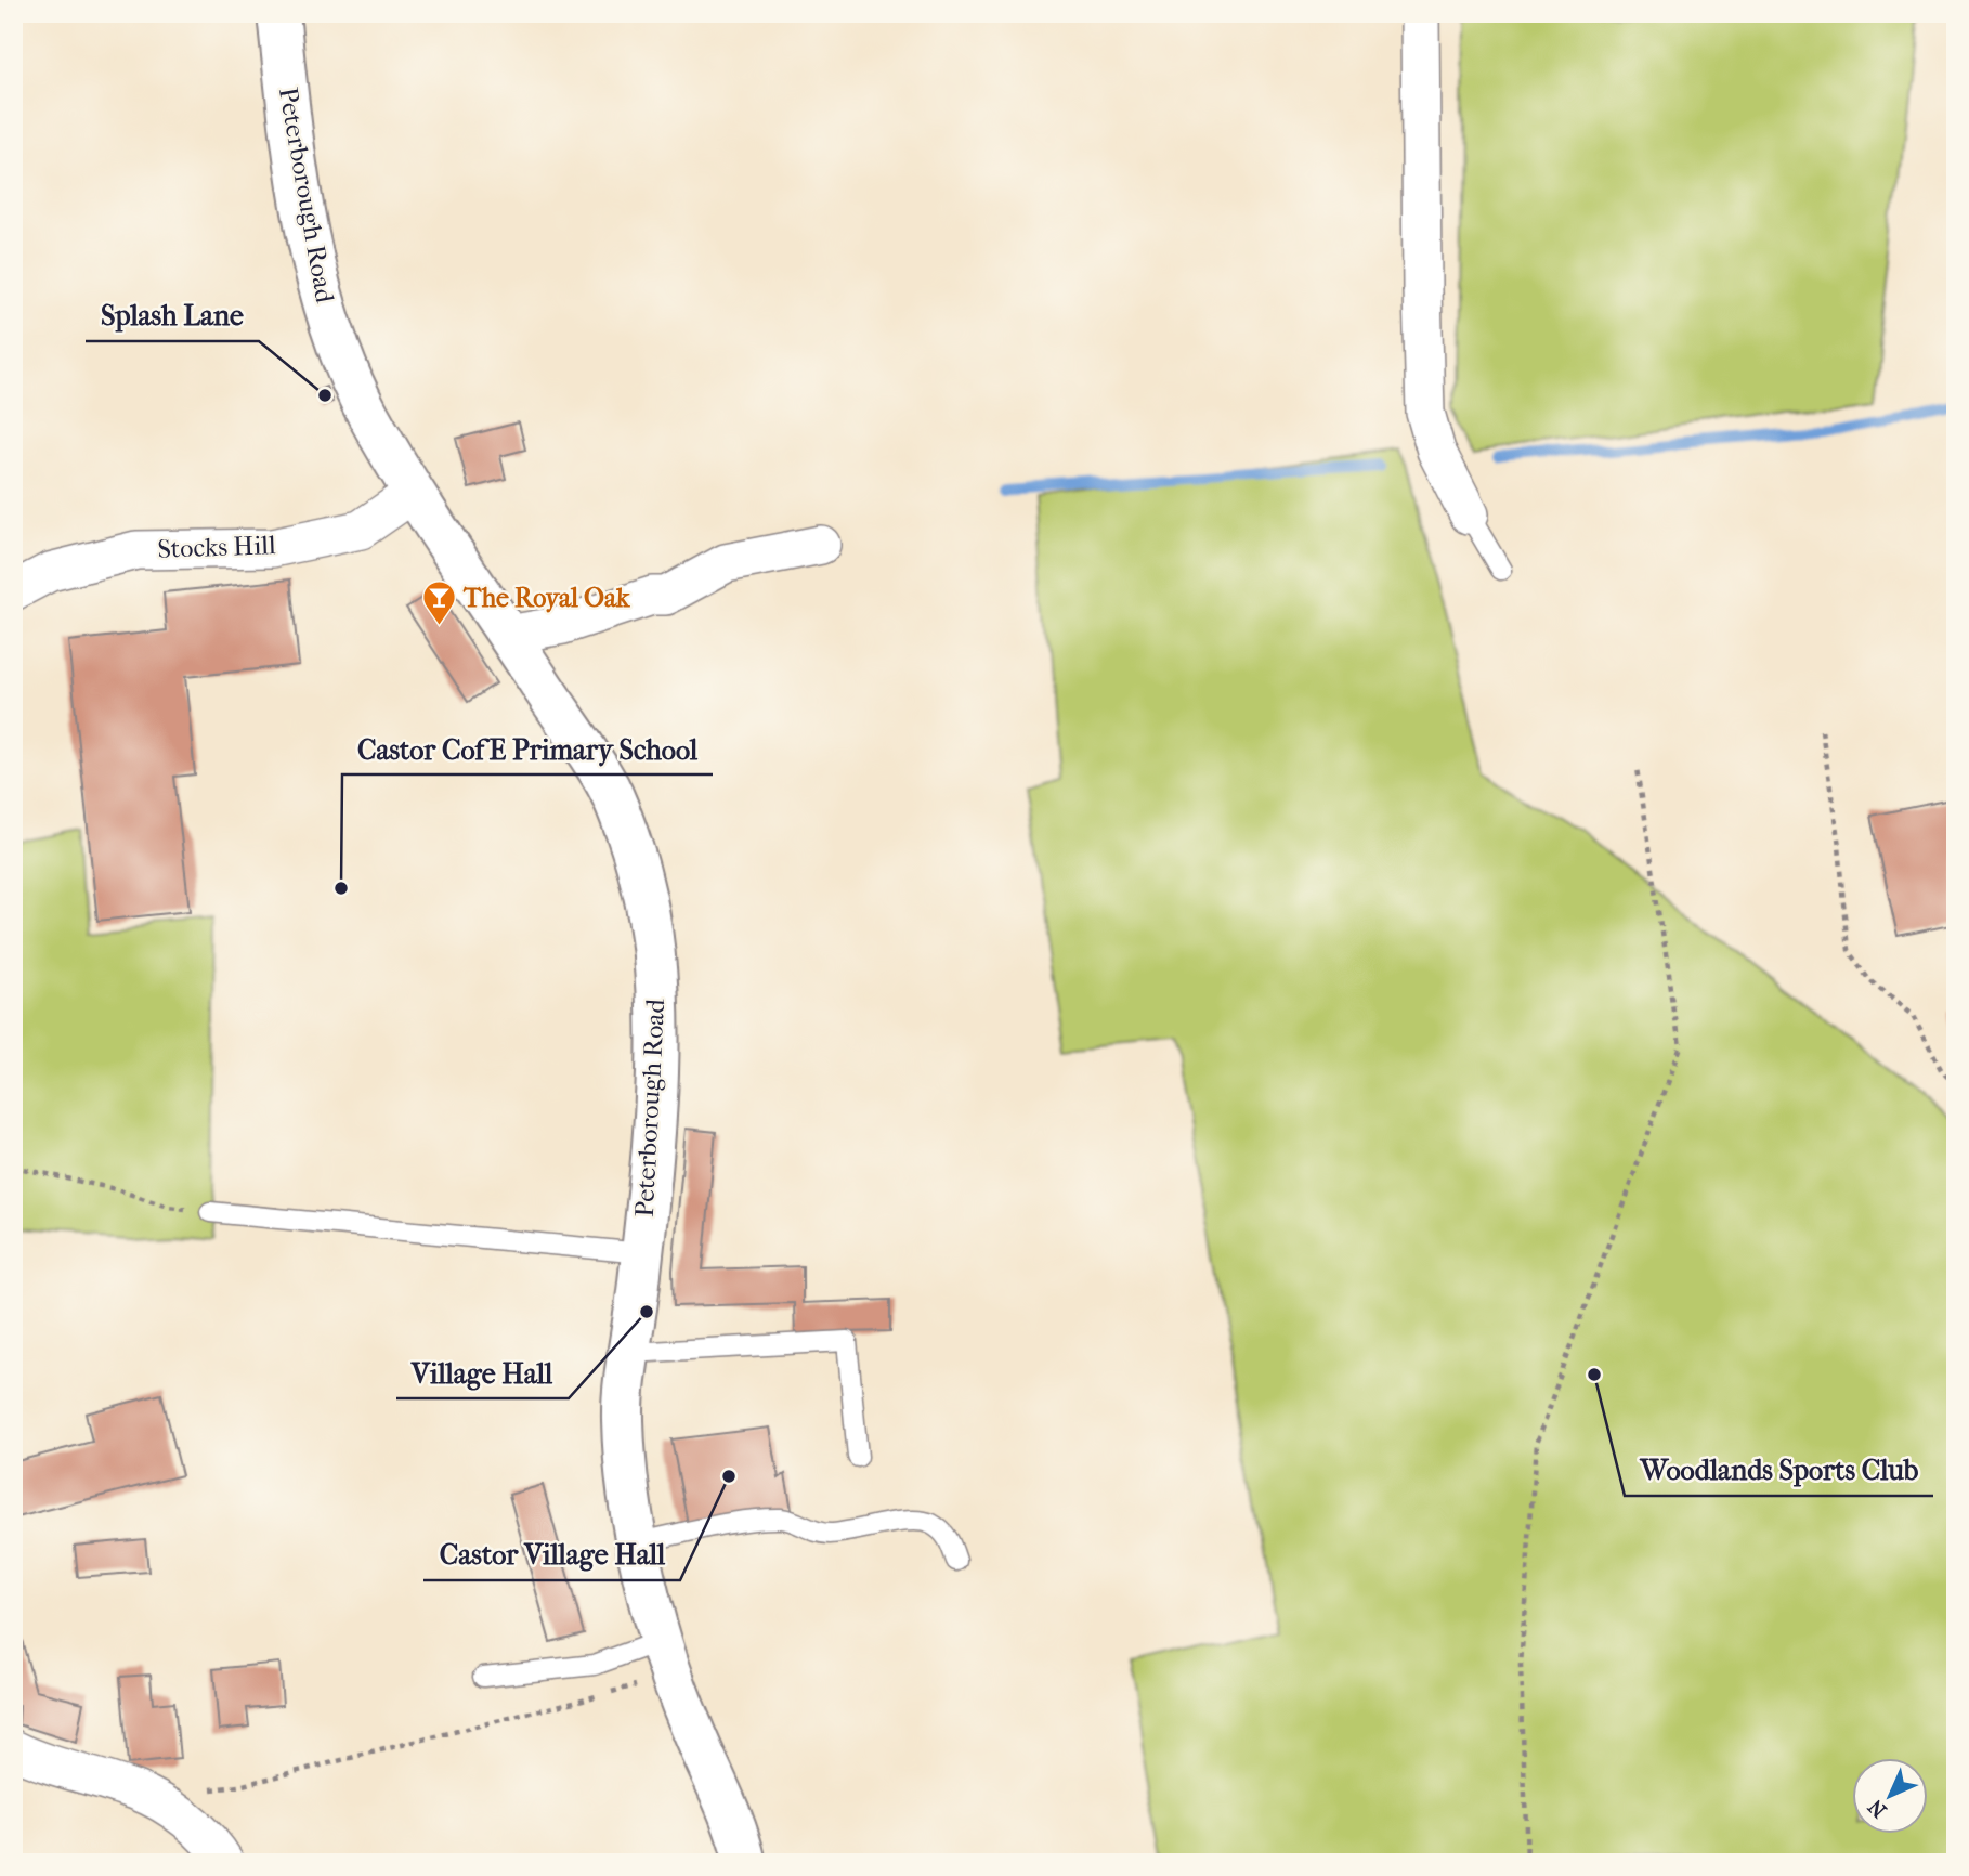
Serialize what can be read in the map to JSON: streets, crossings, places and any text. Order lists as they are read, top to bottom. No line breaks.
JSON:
{"streets":{"street":["Peterborough Road","Stocks Hill"]},"crossings":[["Peterborough Road","Stocks Hill"]],"places":{"other":["Splash Lane","Castor CofE Primary School","Village Hall","Woodlands Sports Club","Castor Village Hall"],"bar":["The Royal Oak"]},"north":"bottom left"}
